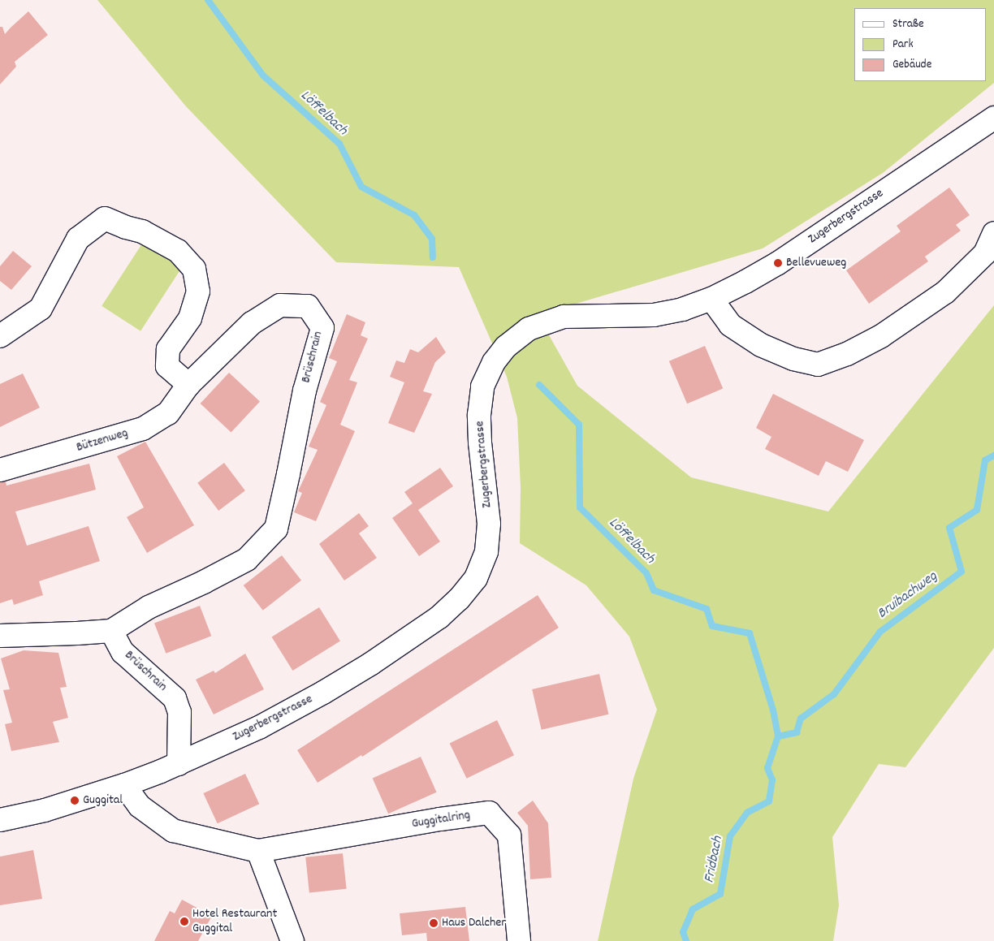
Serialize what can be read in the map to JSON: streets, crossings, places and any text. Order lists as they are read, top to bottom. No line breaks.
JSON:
{"streets":{"street":["Zugerbergstrasse","Brüschrain","Bützenweg","Guggitalring"]},"crossings":[["Zugerbergstrasse","Brüschrain"],["Zugerbergstrasse","Guggitalring"],["Brüschrain","Bützenweg"]],"water":["Löffelbach","Bruibachweg","Fridbach"],"places":["Bellevueweg","Guggital","Hotel Restaurant Guggital","Haus Dalcher"],"legend":["Straße","Park","Gebäude"]}
